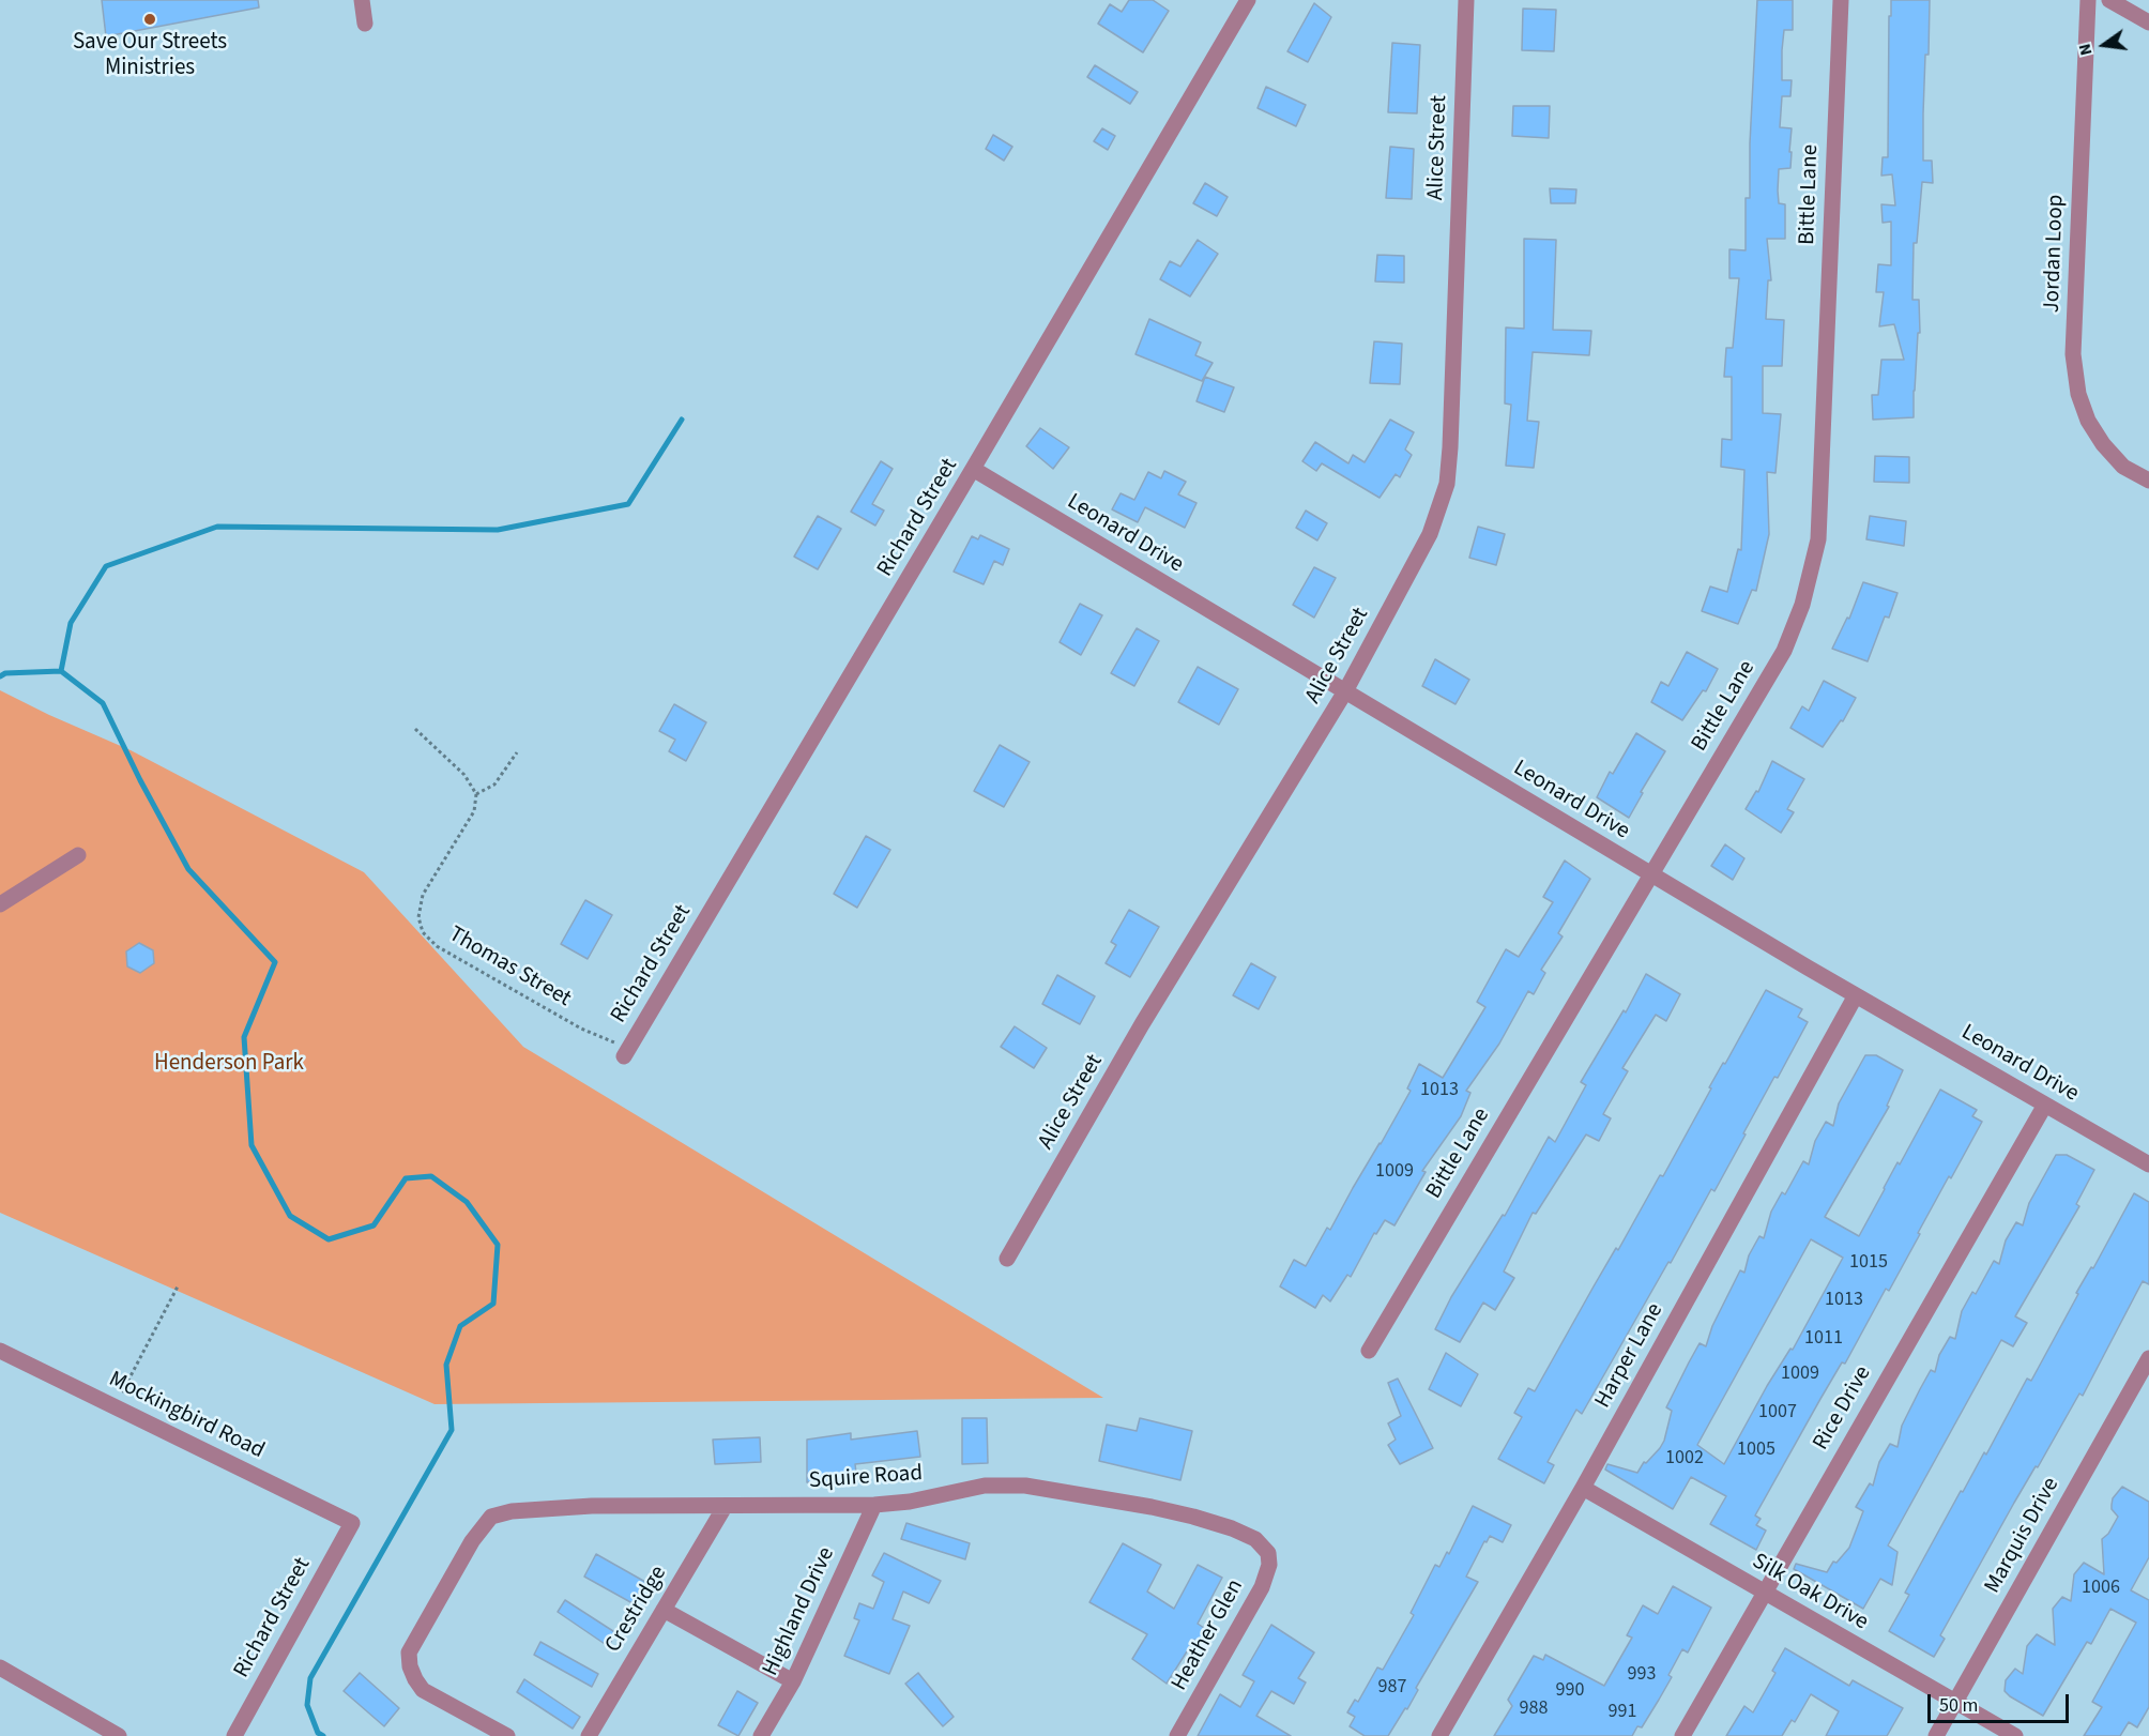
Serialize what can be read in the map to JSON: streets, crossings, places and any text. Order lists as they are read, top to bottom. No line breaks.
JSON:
{"streets":{"street":["Alice Street","Bittle Lane","Jordan Loop","Richard Street","Leonard Drive","Harper Lane","Rice Drive","Mockingbird Road","Squire Road","Marquis Drive","Silk Oak Drive","Crestridge","Highland Drive","Heather Glen"],"path":["Thomas Street"]},"crossings":[["Alice Street","Leonard Drive"],["Bittle Lane","Leonard Drive"],["Richard Street","Leonard Drive"],["Richard Street","Thomas Street"],["Richard Street","Mockingbird Road"],["Leonard Drive","Harper Lane"],["Leonard Drive","Rice Drive"],["Harper Lane","Silk Oak Drive"],["Rice Drive","Silk Oak Drive"],["Squire Road","Crestridge"],["Squire Road","Highland Drive"],["Squire Road","Heather Glen"],["Marquis Drive","Silk Oak Drive"]],"parks":["Henderson Park"],"places":["Save Our Streets Ministries"],"house_numbers":["1013","1009","1015","1013","1011","1009","1007","1005","1002","1006","993","987","990","988","991"],"scale_bar":"50 m","north":"left"}
